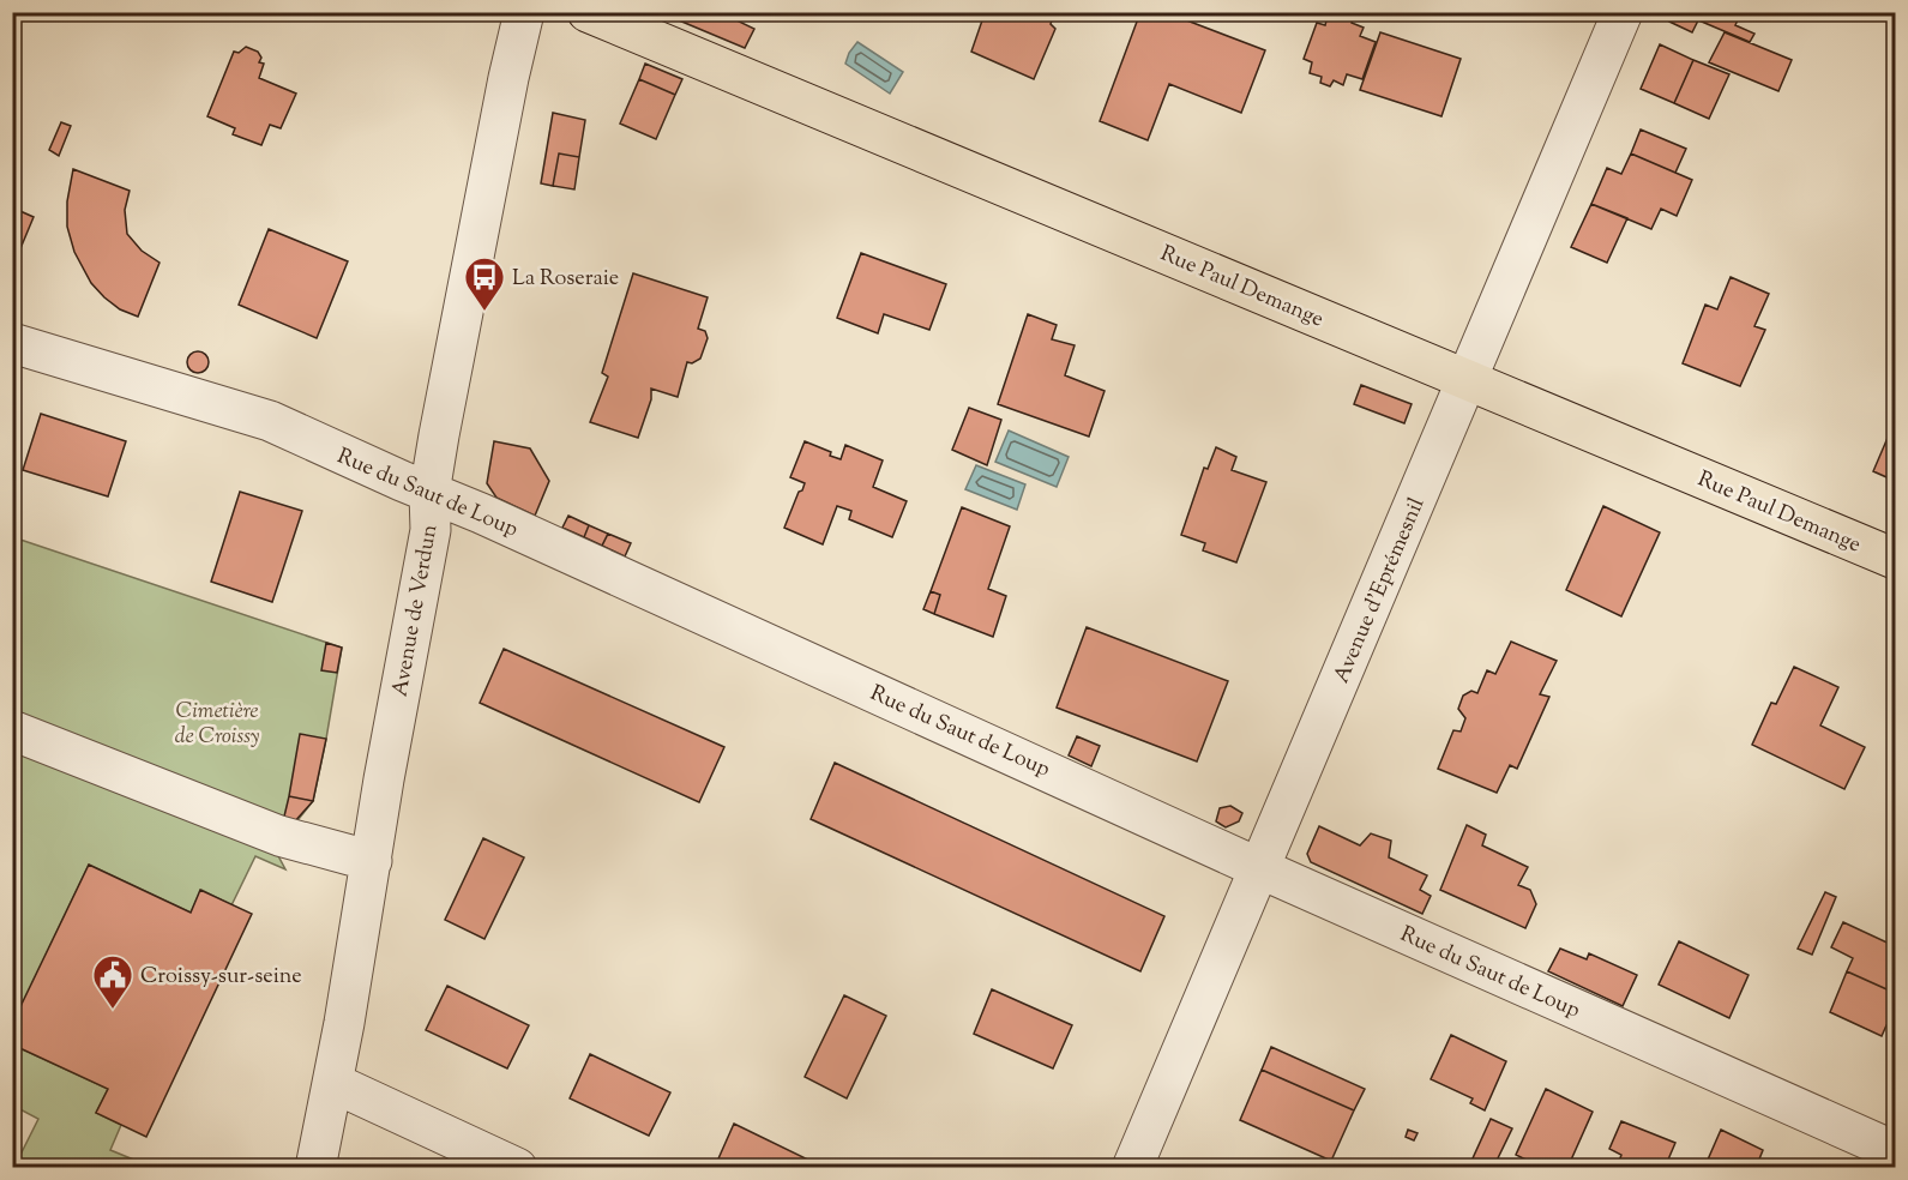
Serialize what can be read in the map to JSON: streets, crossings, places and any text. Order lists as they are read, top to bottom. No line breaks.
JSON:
{"streets":{"main road":["Rue Paul Demange"],"street":["Rue du Saut de Loup","Avenue d'Eprémesnil","Avenue de Verdun"]},"crossings":[["Rue Paul Demange","Avenue d'Eprémesnil"],["Rue du Saut de Loup","Avenue d'Eprémesnil"],["Rue du Saut de Loup","Avenue de Verdun"]],"parks":["Cimetière de Croissy"],"places":{"bus stop":["La Roseraie"],"public building":["Croissy-sur-seine"]}}
